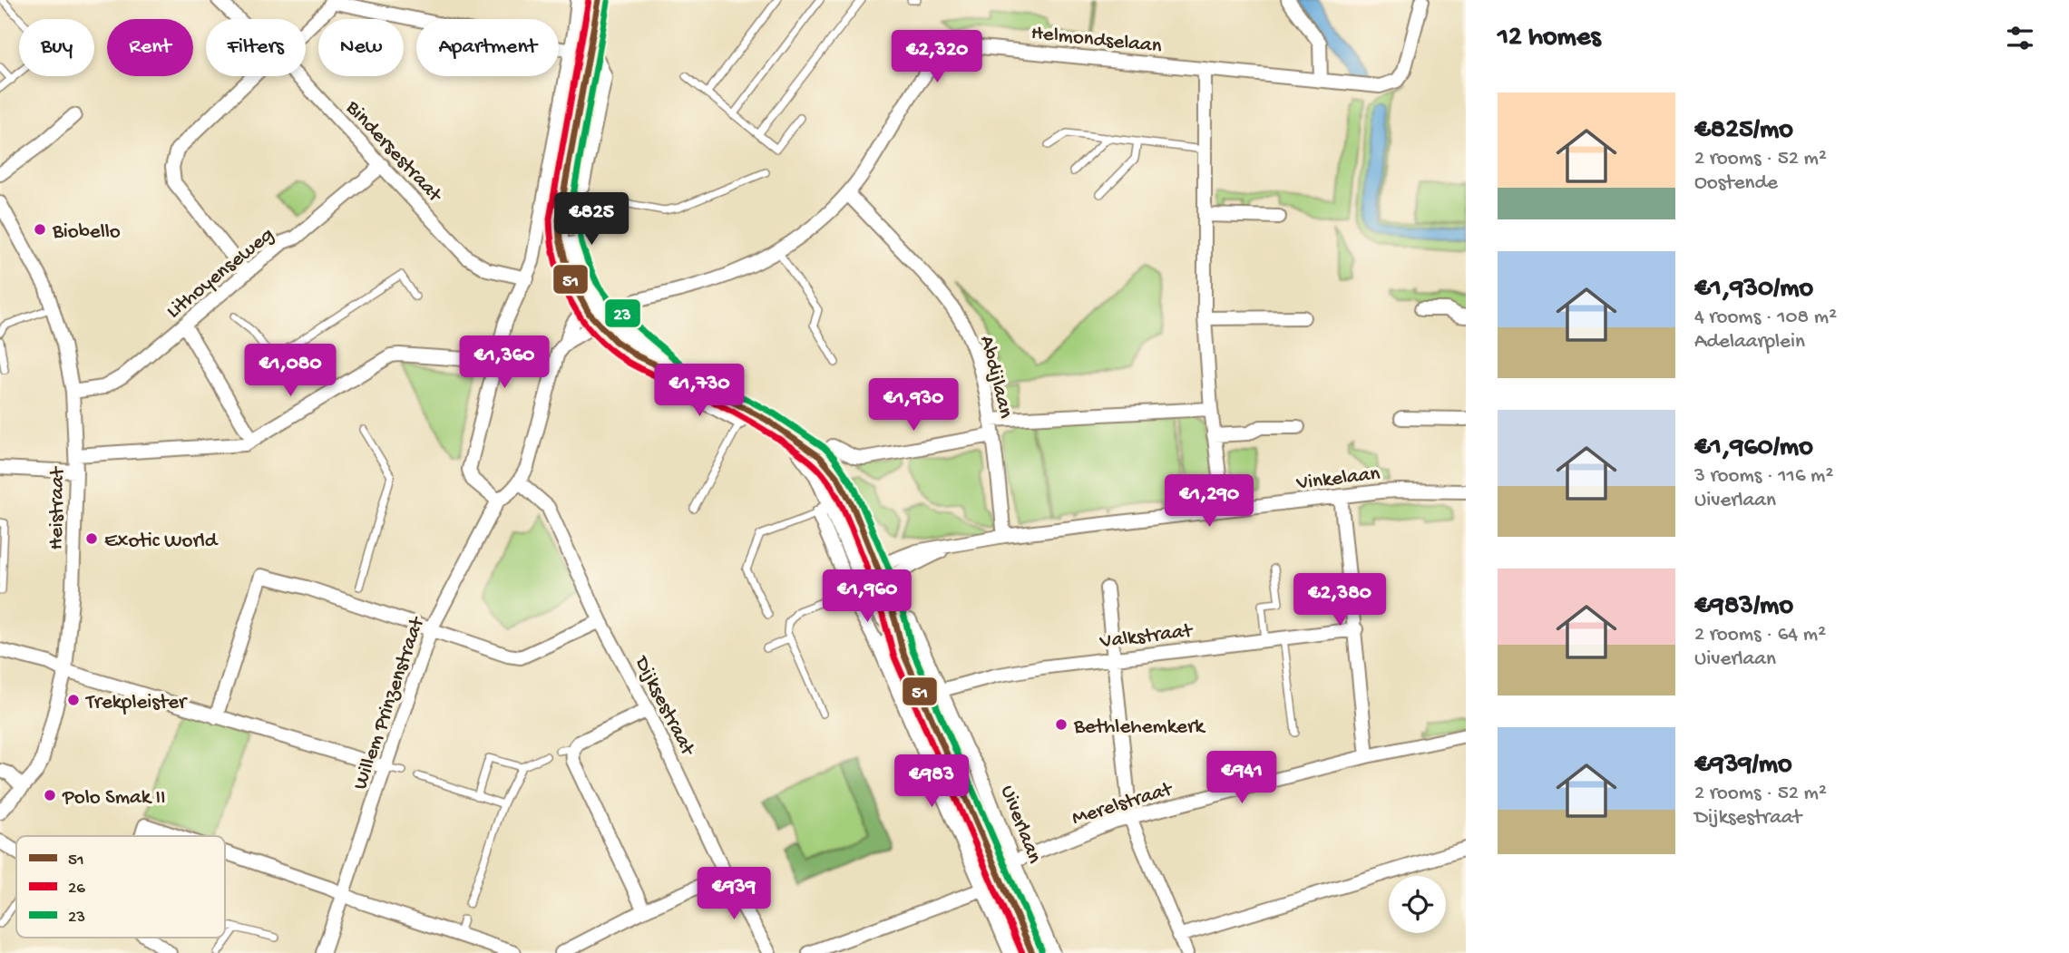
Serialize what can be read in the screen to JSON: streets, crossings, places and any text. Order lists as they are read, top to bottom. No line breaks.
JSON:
{"streets":{"main road":["Uiverlaan"],"street":["Helmondselaan","Bindersestraat","Lithoyenseweg","Abdijlaan","Vinkelaan","Heistraat","Valkstraat","Willem Prinzenstraat","Dijksestraat","Merelstraat"]},"crossings":[["Helmondselaan","Abdijlaan"],["Bindersestraat","Lithoyenseweg"],["Lithoyenseweg","Heistraat"],["Abdijlaan","Vinkelaan"],["Vinkelaan","Uiverlaan"],["Valkstraat","Uiverlaan"],["Willem Prinzenstraat","Dijksestraat"],["Merelstraat","Uiverlaan"]],"places":["Biobello","Exotic World","Trekpleister","Bethlehemkerk","Polo Smak II"],"lines":["transit line 51","transit line 26","transit line 23"],"legend":["51","26","23"],"page":{"heading":"12 homes","chip":["Buy","Rent","Filters","New","Apartment"],"price":["€2,320","€825","€1,360","€1,080","€1,730","€1,930","€1,290","€1,960","€2,380","€941","€983","€939"],"list":[{"name":"€825/mo","note":"2 rooms · 52 m² · Oostende"},{"name":"€1,930/mo","note":"4 rooms · 108 m² · Adelaarplein"},{"name":"€1,960/mo","note":"3 rooms · 116 m² · Uiverlaan"},{"name":"€983/mo","note":"2 rooms · 64 m² · Uiverlaan"},{"name":"€939/mo","note":"2 rooms · 52 m² · Dijksestraat"}]}}
